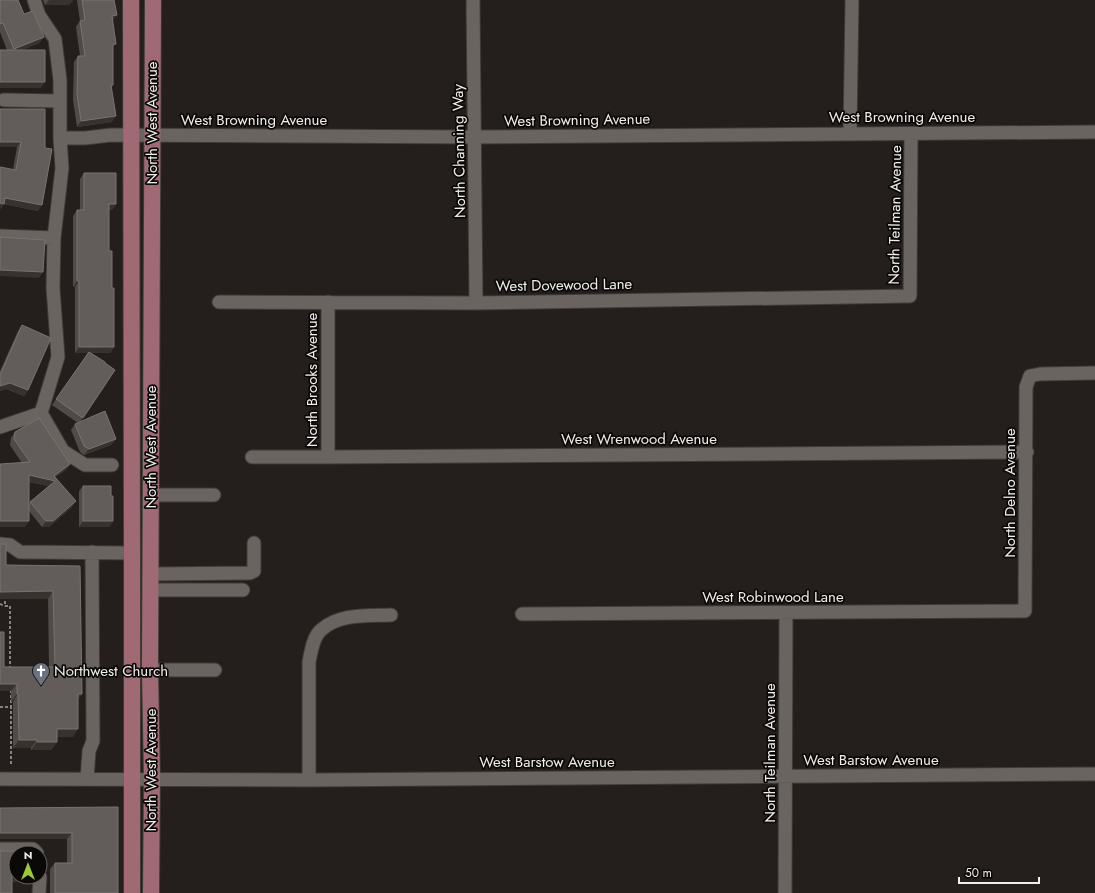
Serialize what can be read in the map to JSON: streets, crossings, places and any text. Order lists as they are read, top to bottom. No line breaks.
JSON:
{"streets":{"main road":["North West Avenue"],"street":["West Browning Avenue","North Channing Way","North Teilman Avenue","West Dovewood Lane","North Brooks Avenue","West Wrenwood Avenue","North Delno Avenue","West Robinwood Lane","West Barstow Avenue"]},"crossings":[["West Browning Avenue","North West Avenue"],["West Browning Avenue","North Channing Way"],["West Browning Avenue","North Teilman Avenue"],["North West Avenue","West Barstow Avenue"],["North Channing Way","West Dovewood Lane"],["North Teilman Avenue","West Dovewood Lane"],["North Teilman Avenue","West Robinwood Lane"],["North Teilman Avenue","West Barstow Avenue"],["West Dovewood Lane","North Brooks Avenue"],["North Brooks Avenue","West Wrenwood Avenue"],["West Wrenwood Avenue","North Delno Avenue"],["North Delno Avenue","West Robinwood Lane"]],"places":{"church":["Northwest Church"]},"scale_bar":"50 m","north":"top"}
